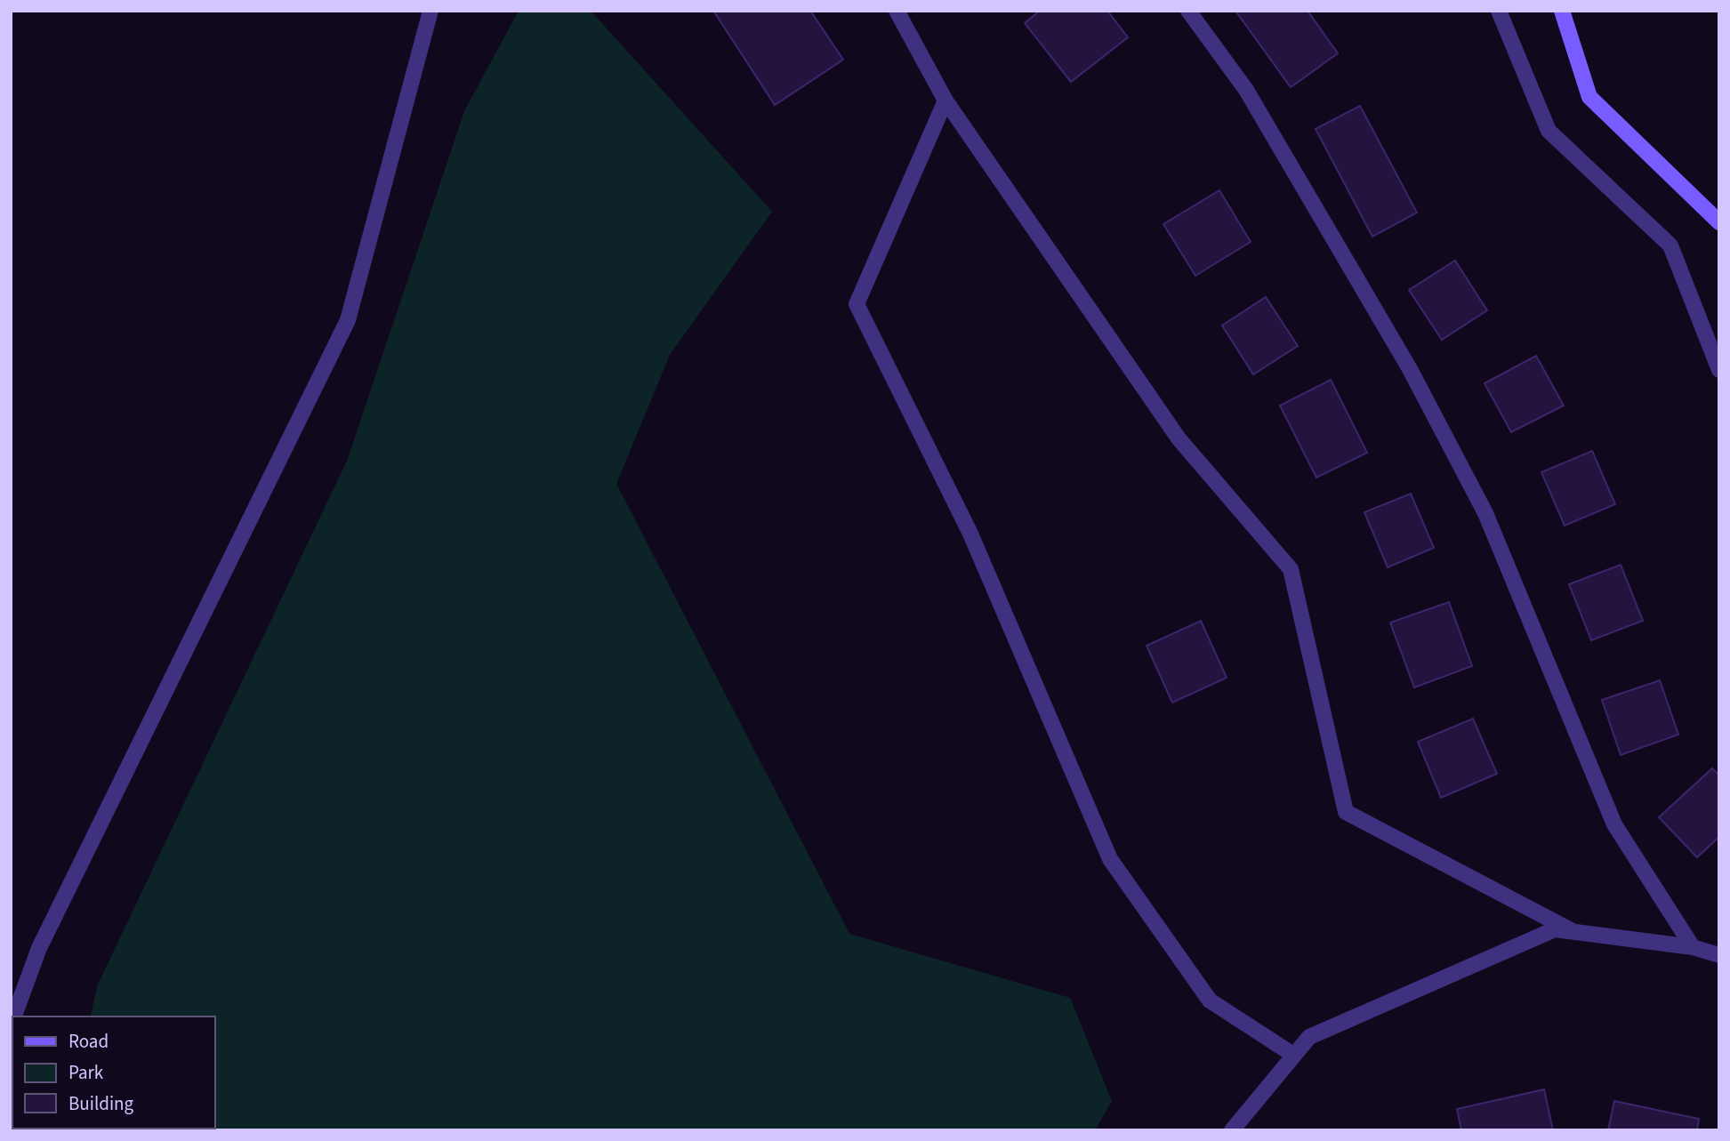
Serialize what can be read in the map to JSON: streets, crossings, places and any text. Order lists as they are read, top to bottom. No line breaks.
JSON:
{"legend":["Road","Park","Building"]}
